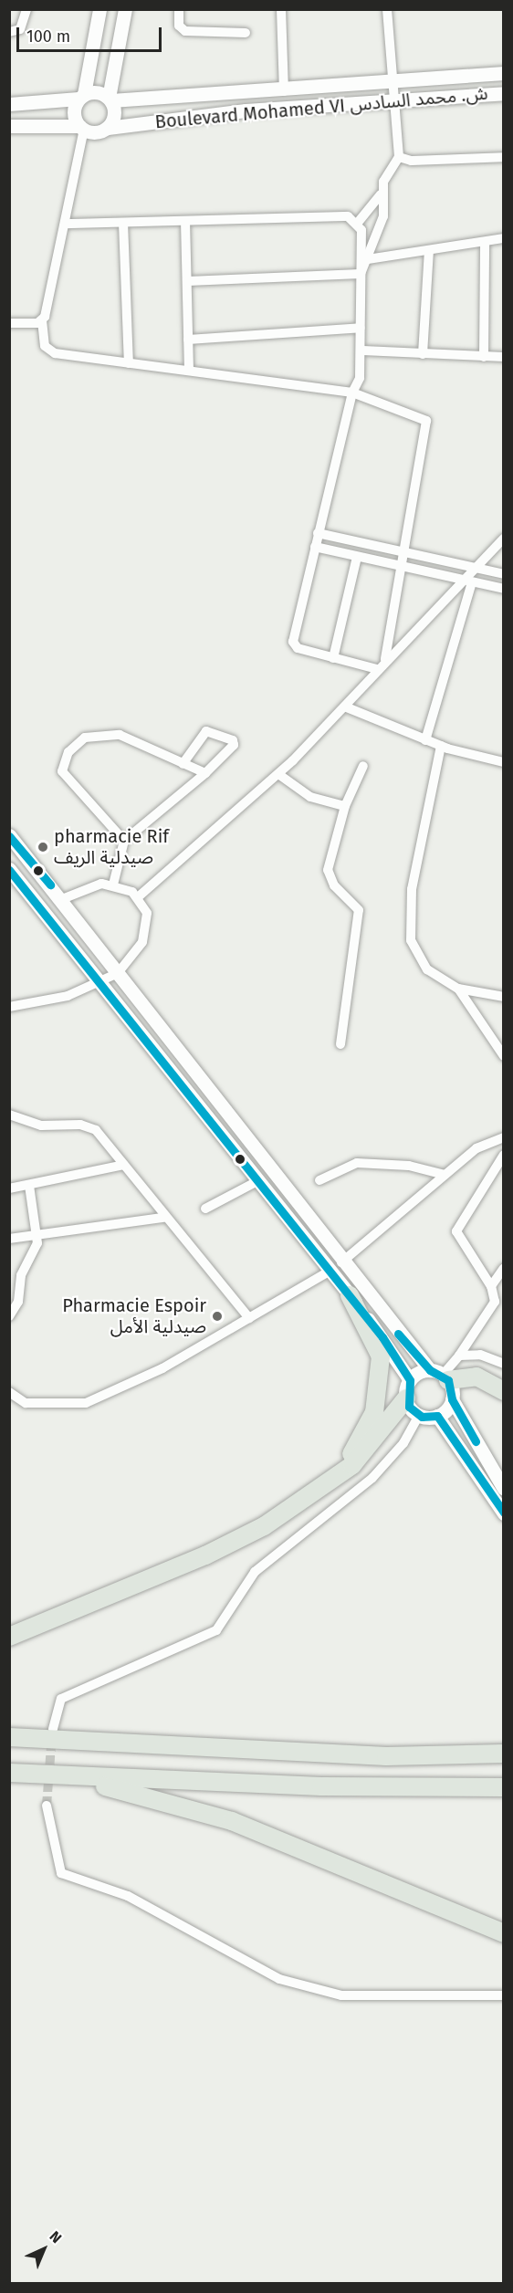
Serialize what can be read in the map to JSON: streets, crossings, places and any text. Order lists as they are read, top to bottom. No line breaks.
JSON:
{"streets":{"street":["Boulevard Mohamed VI ش. محمد السادس"]},"places":["pharmacie Rif صيدلية الريف","Pharmacie Espoir صيدلية الأمل"],"scale_bar":"100 m","north":"top right"}
